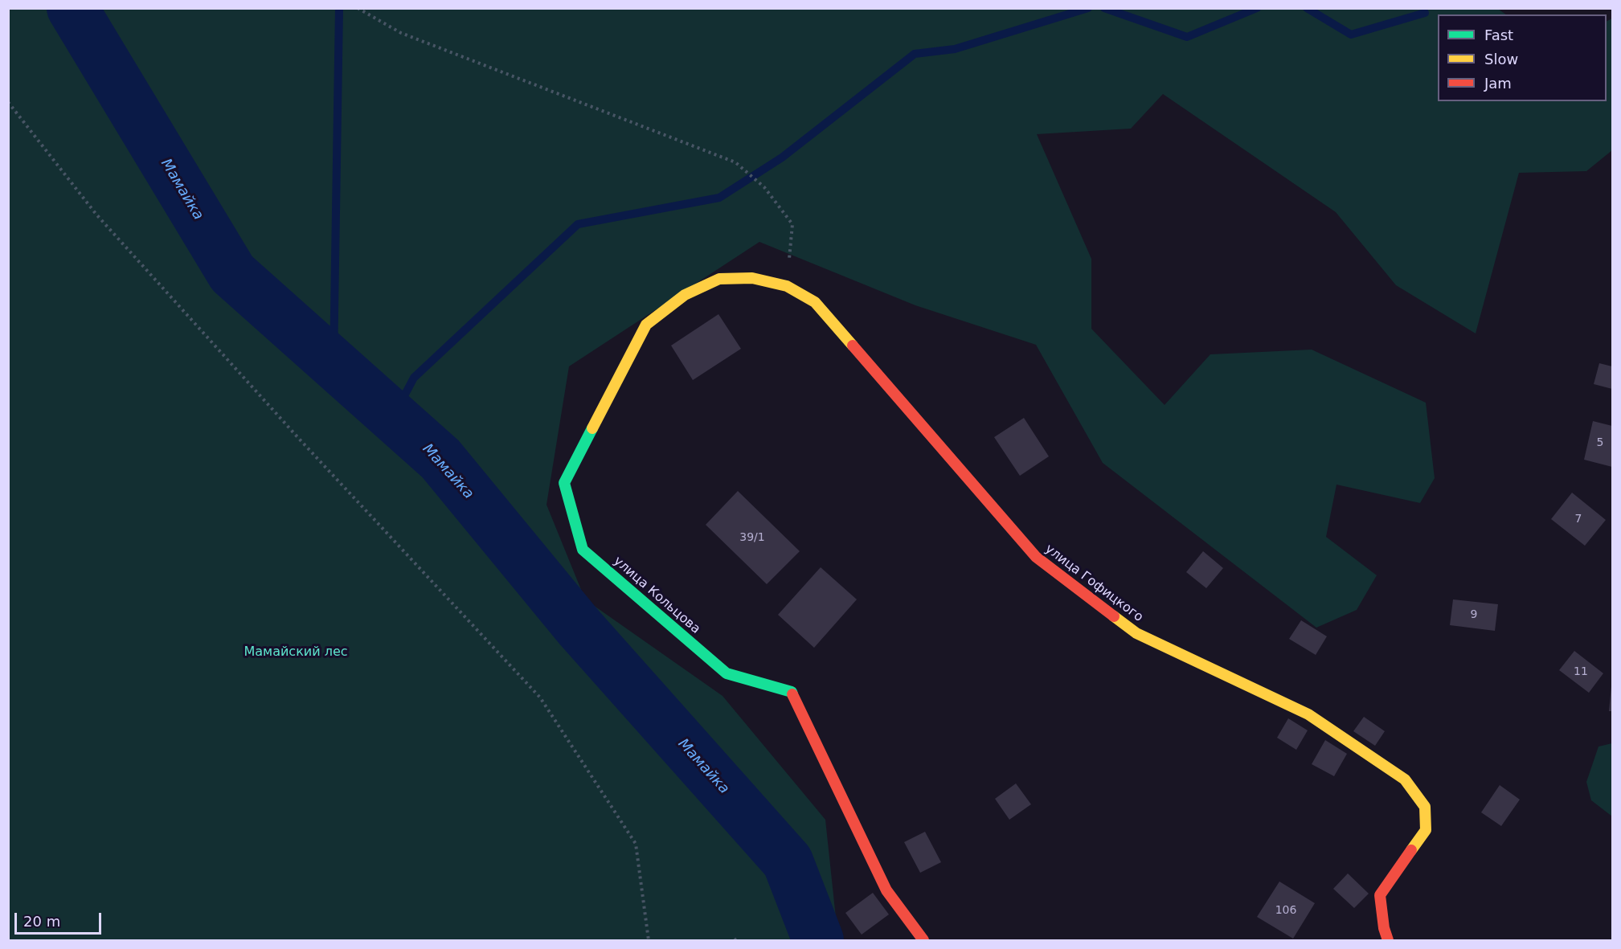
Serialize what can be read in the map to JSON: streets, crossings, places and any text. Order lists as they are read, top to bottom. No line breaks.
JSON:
{"streets":{"street":["улица Гофицкого","улица Кольцова"]},"crossings":[["улица Гофицкого","улица Кольцова"]],"water":["Мамайка"],"parks":["Мамайский лес"],"house_numbers":["5","7","39/1","9","11","106"],"legend":["Fast","Slow","Jam"],"scale_bar":"20 m"}
